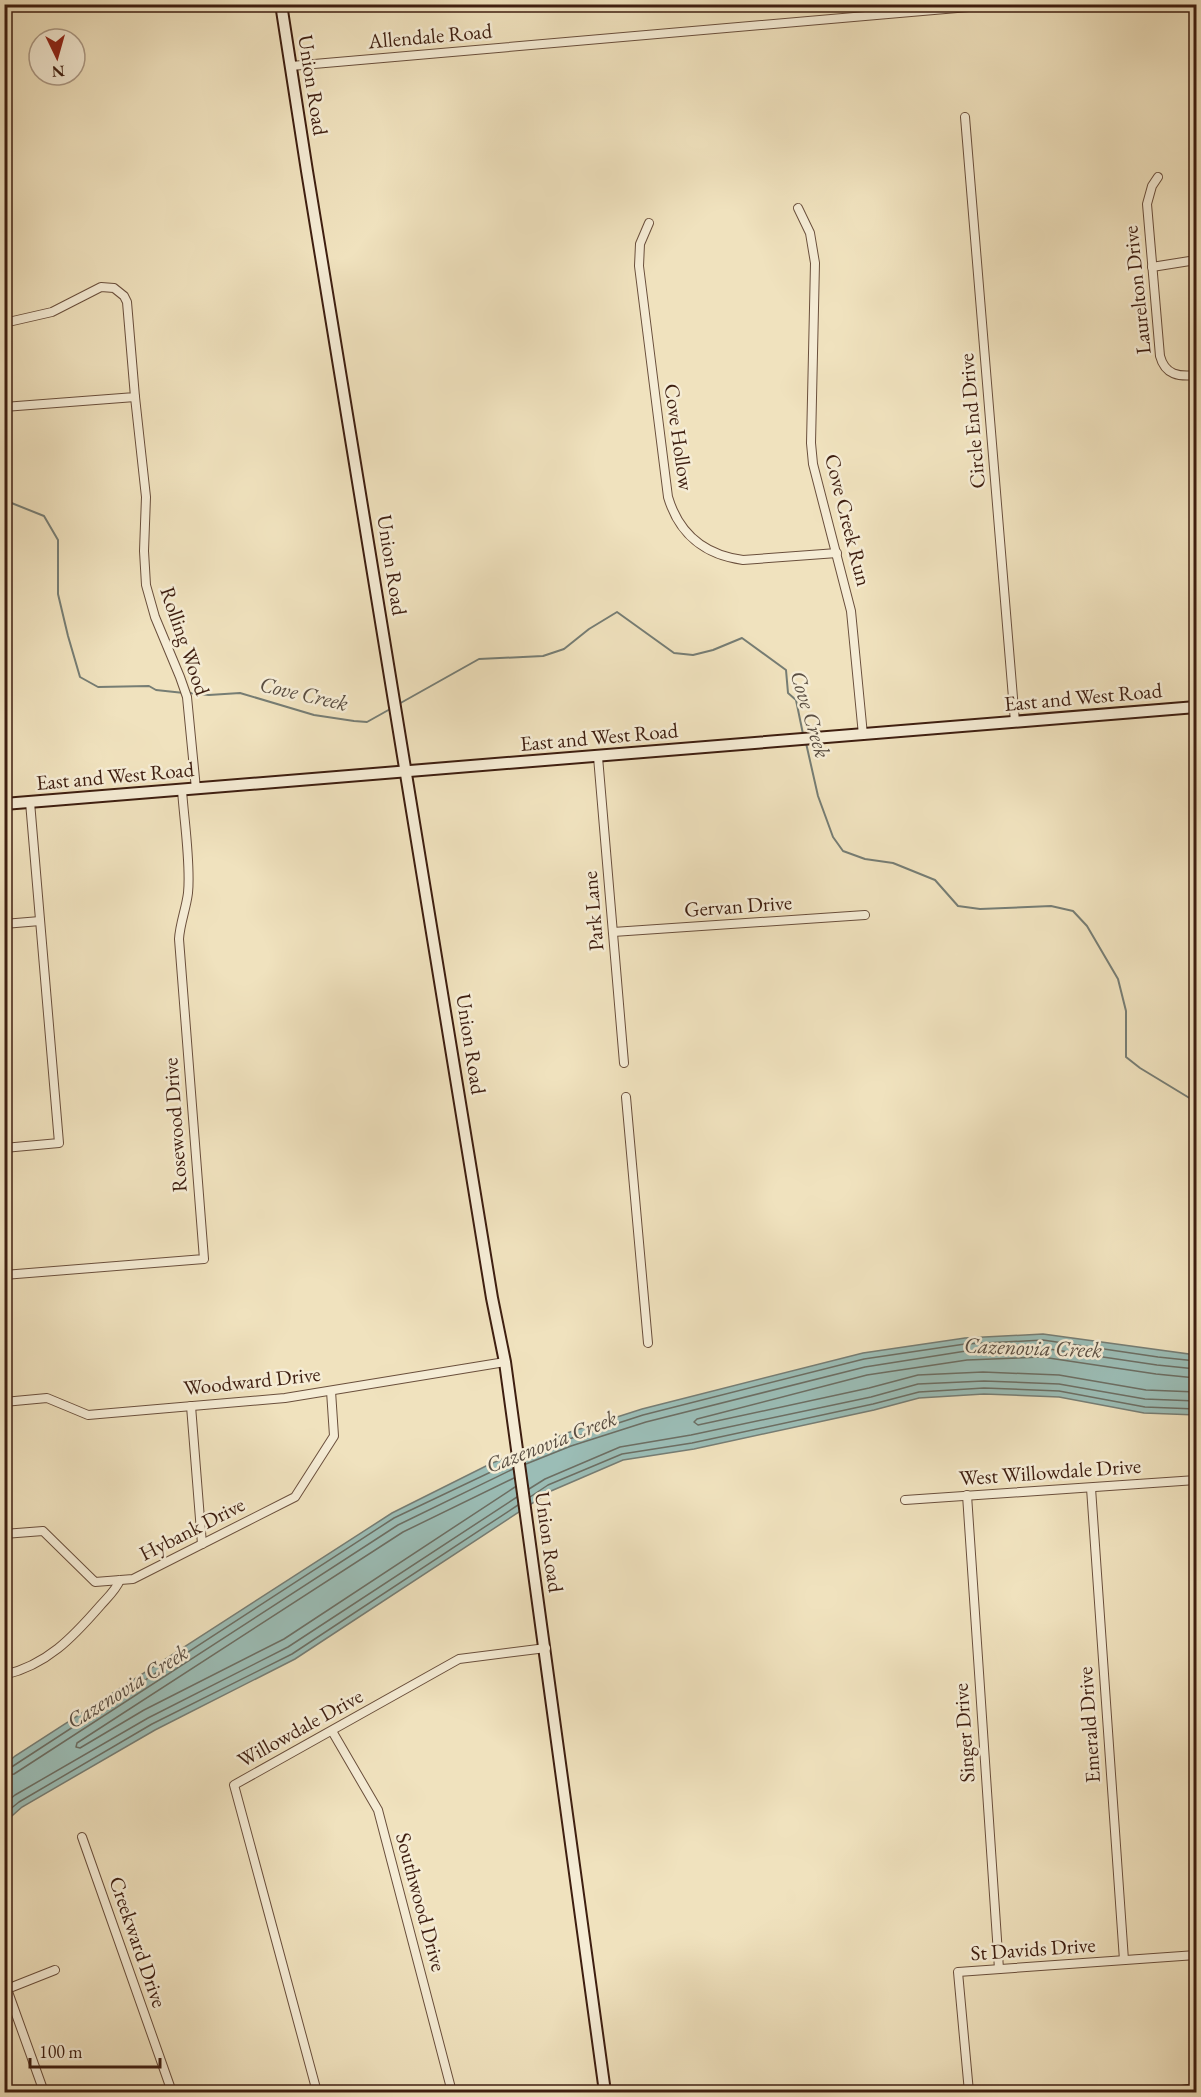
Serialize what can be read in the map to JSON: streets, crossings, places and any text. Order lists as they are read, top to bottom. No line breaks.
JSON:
{"streets":{"main road":["Union Road","East and West Road"],"street":["Allendale Road","Laurelton Drive","Circle End Drive","Cove Hollow","Cove Creek Run","Rolling Wood","Gervan Drive","Park Lane","Rosewood Drive","Woodward Drive","West Willowdale Drive","Hybank Drive","Emerald Drive","Willowdale Drive","Singer Drive","Southwood Drive","Creekward Drive","St Davids Drive"]},"crossings":[["Allendale Road","Union Road"],["Union Road","East and West Road"],["Union Road","Woodward Drive"],["Union Road","Willowdale Drive"],["Circle End Drive","East and West Road"],["Cove Hollow","Cove Creek Run"],["Cove Creek Run","East and West Road"],["Rolling Wood","East and West Road"],["East and West Road","Park Lane"],["East and West Road","Rosewood Drive"],["Gervan Drive","Park Lane"],["Woodward Drive","Hybank Drive"],["West Willowdale Drive","Emerald Drive"],["West Willowdale Drive","Singer Drive"],["Emerald Drive","St Davids Drive"],["Willowdale Drive","Southwood Drive"],["Singer Drive","St Davids Drive"]],"water":["Cove Creek","Cazenovia Creek"],"scale_bar":"100 m","north":"bottom"}
